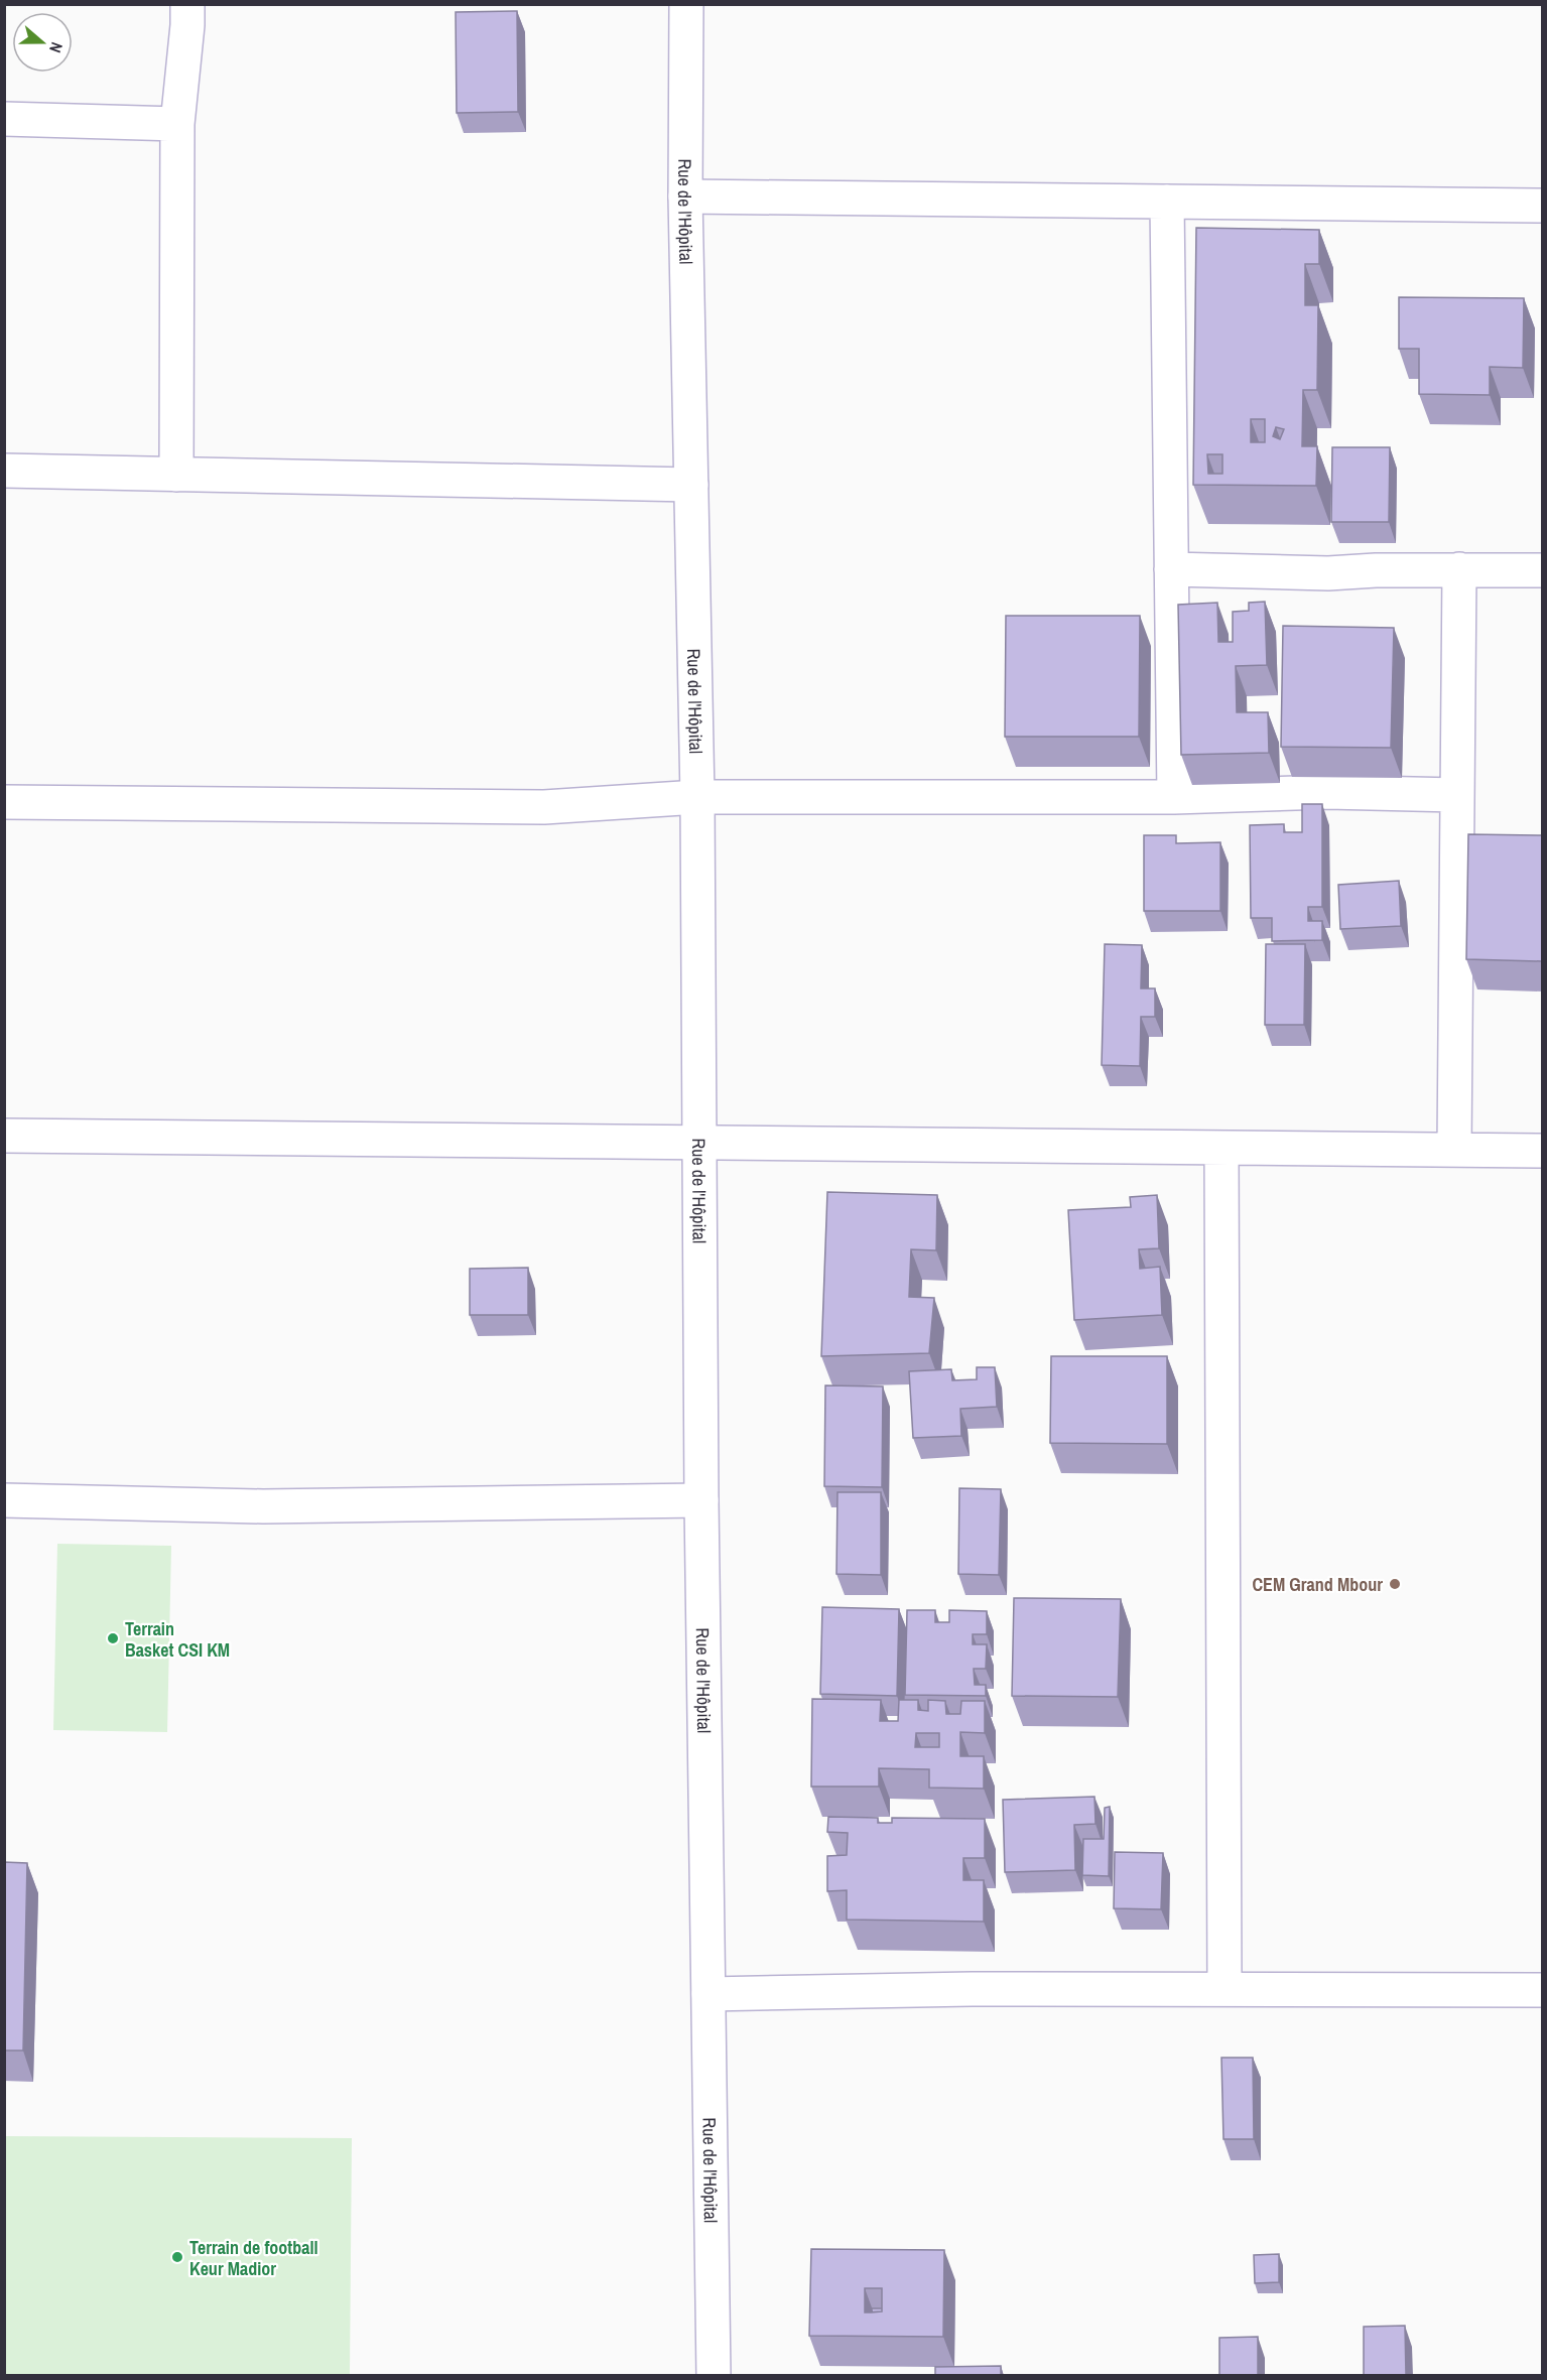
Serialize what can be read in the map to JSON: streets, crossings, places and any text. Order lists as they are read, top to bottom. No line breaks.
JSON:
{"streets":{"street":["Rue de l'Hôpital"]},"places":["CEM Grand Mbour","Terrain Basket CSI KM","Terrain de football Keur Madior"],"north":"right"}
